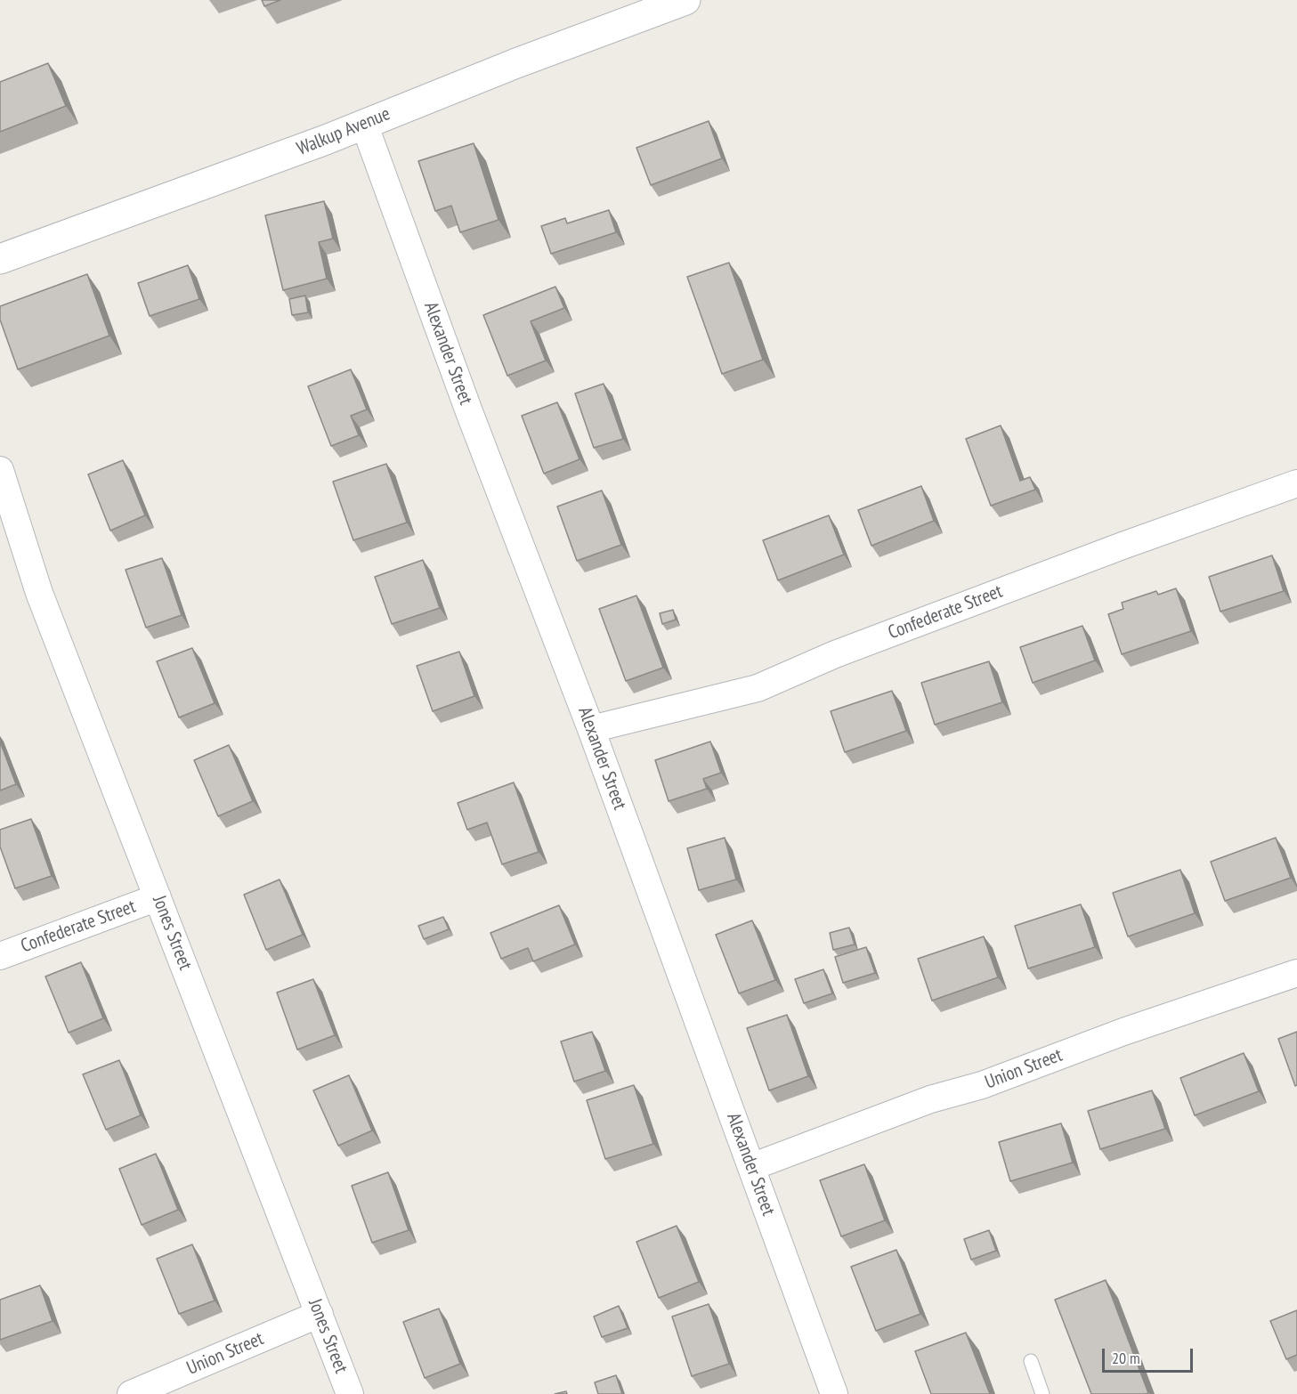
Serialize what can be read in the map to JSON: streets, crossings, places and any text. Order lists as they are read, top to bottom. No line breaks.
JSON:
{"streets":{"street":["Walkup Avenue","Alexander Street","Confederate Street","Jones Street","Union Street"]},"crossings":[["Walkup Avenue","Alexander Street"],["Alexander Street","Confederate Street"],["Alexander Street","Union Street"],["Confederate Street","Jones Street"],["Jones Street","Union Street"]],"scale_bar":"20 m"}
